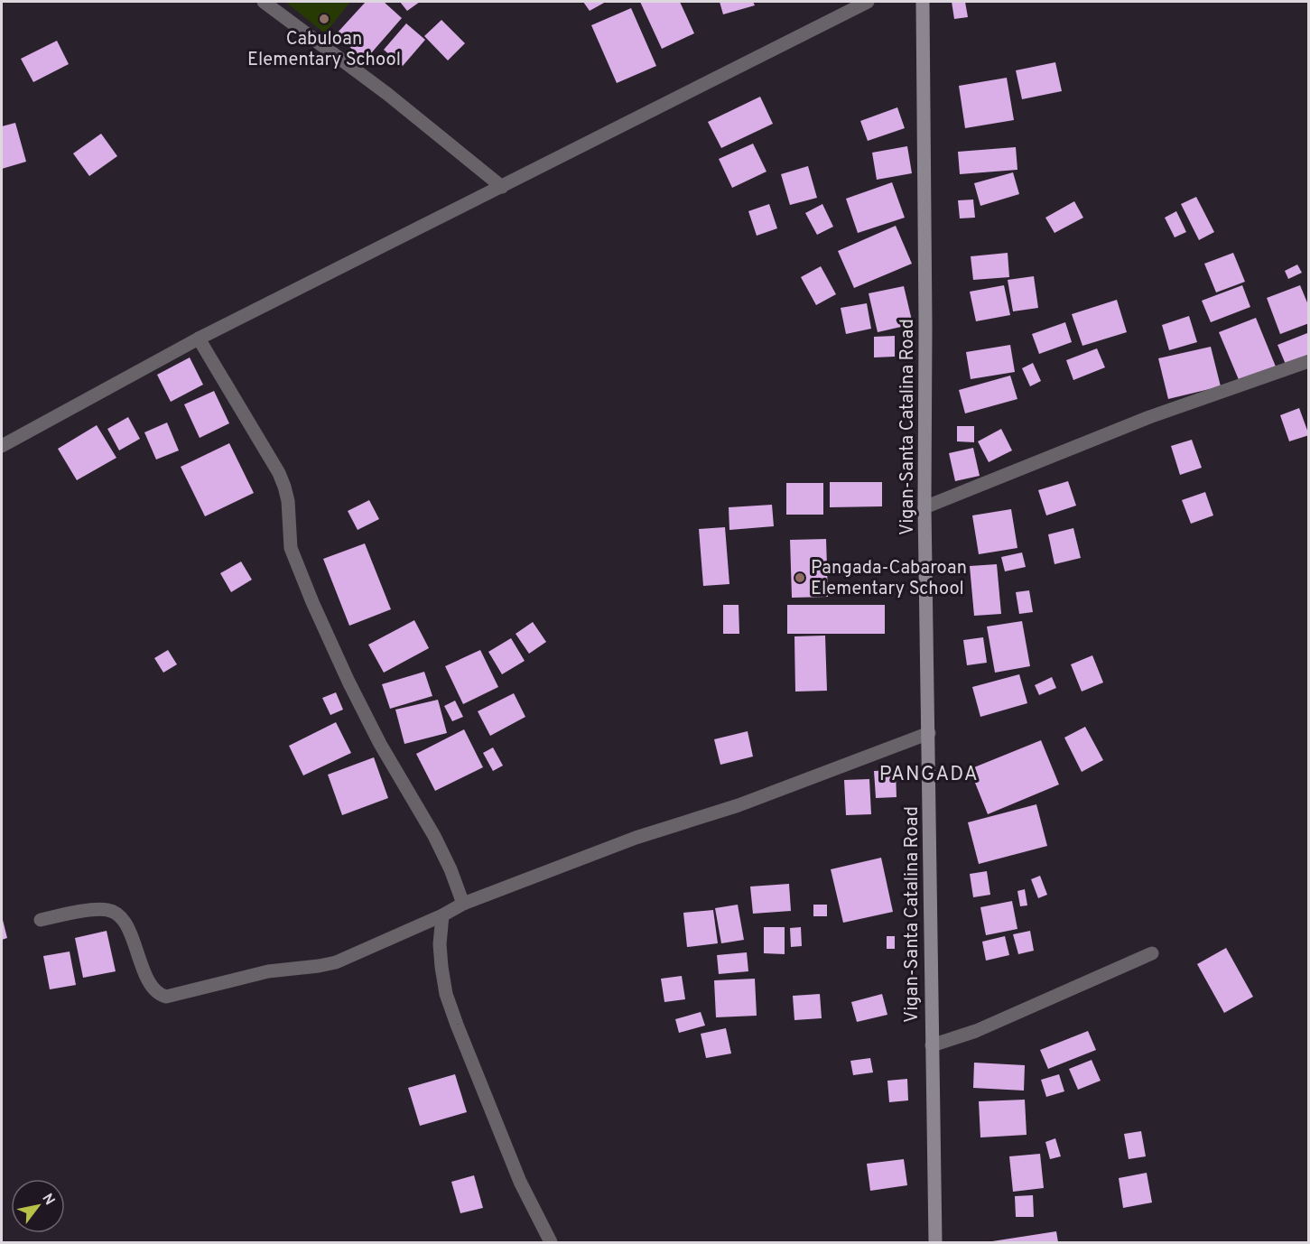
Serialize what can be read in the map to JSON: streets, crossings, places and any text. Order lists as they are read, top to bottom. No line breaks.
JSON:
{"streets":{"main road":["Vigan-Santa Catalina Road"]},"districts":["PANGADA"],"places":["Cabuloan Elementary School","Pangada-Cabaroan Elementary School"],"north":"top right"}
